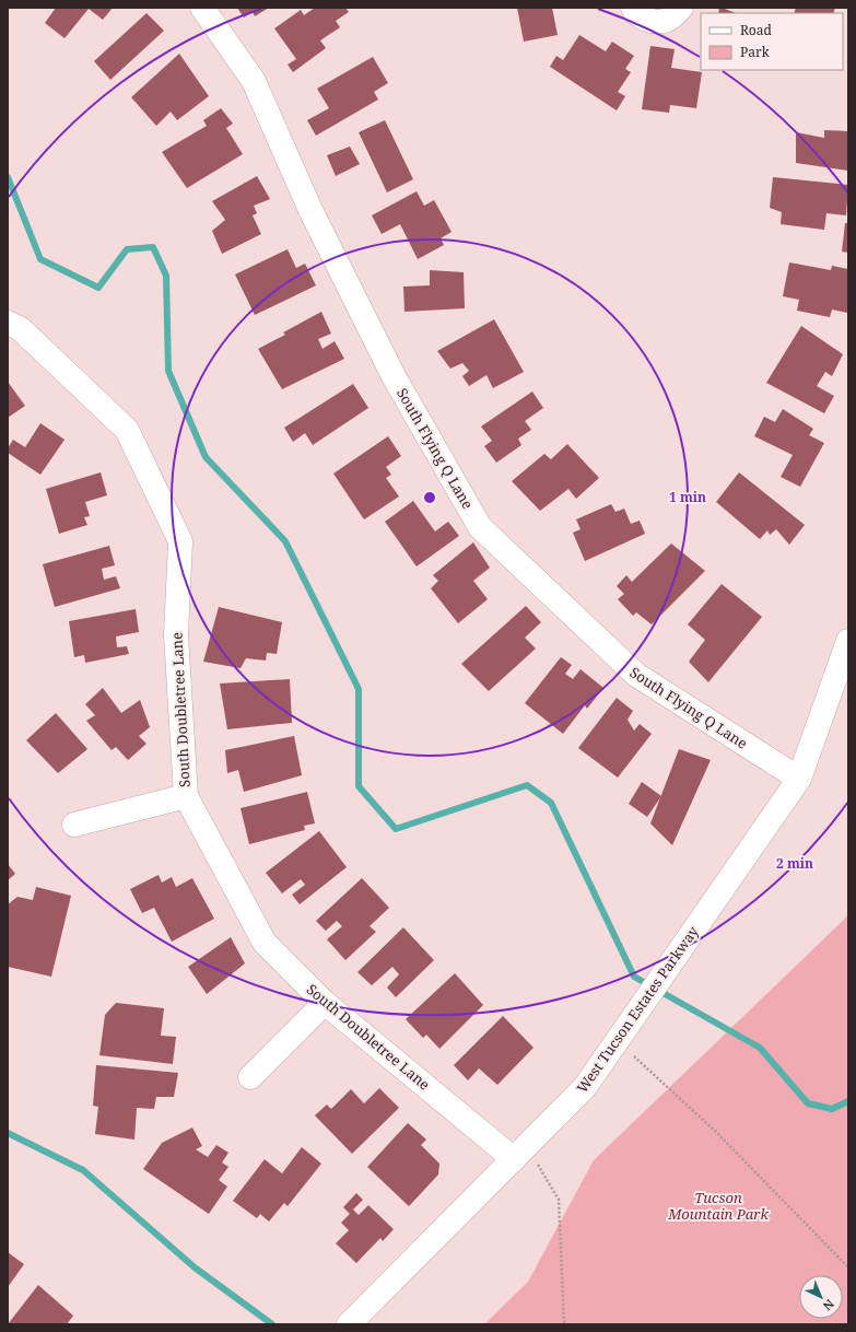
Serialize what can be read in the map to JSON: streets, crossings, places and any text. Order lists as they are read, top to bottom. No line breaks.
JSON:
{"streets":{"street":["South Flying Q Lane","South Doubletree Lane","West Tucson Estates Parkway"]},"crossings":[["South Flying Q Lane","West Tucson Estates Parkway"],["South Doubletree Lane","West Tucson Estates Parkway"]],"parks":["Tucson Mountain Park"],"legend":["Road","Park"],"north":"bottom right","rings":["1 min","2 min"]}
